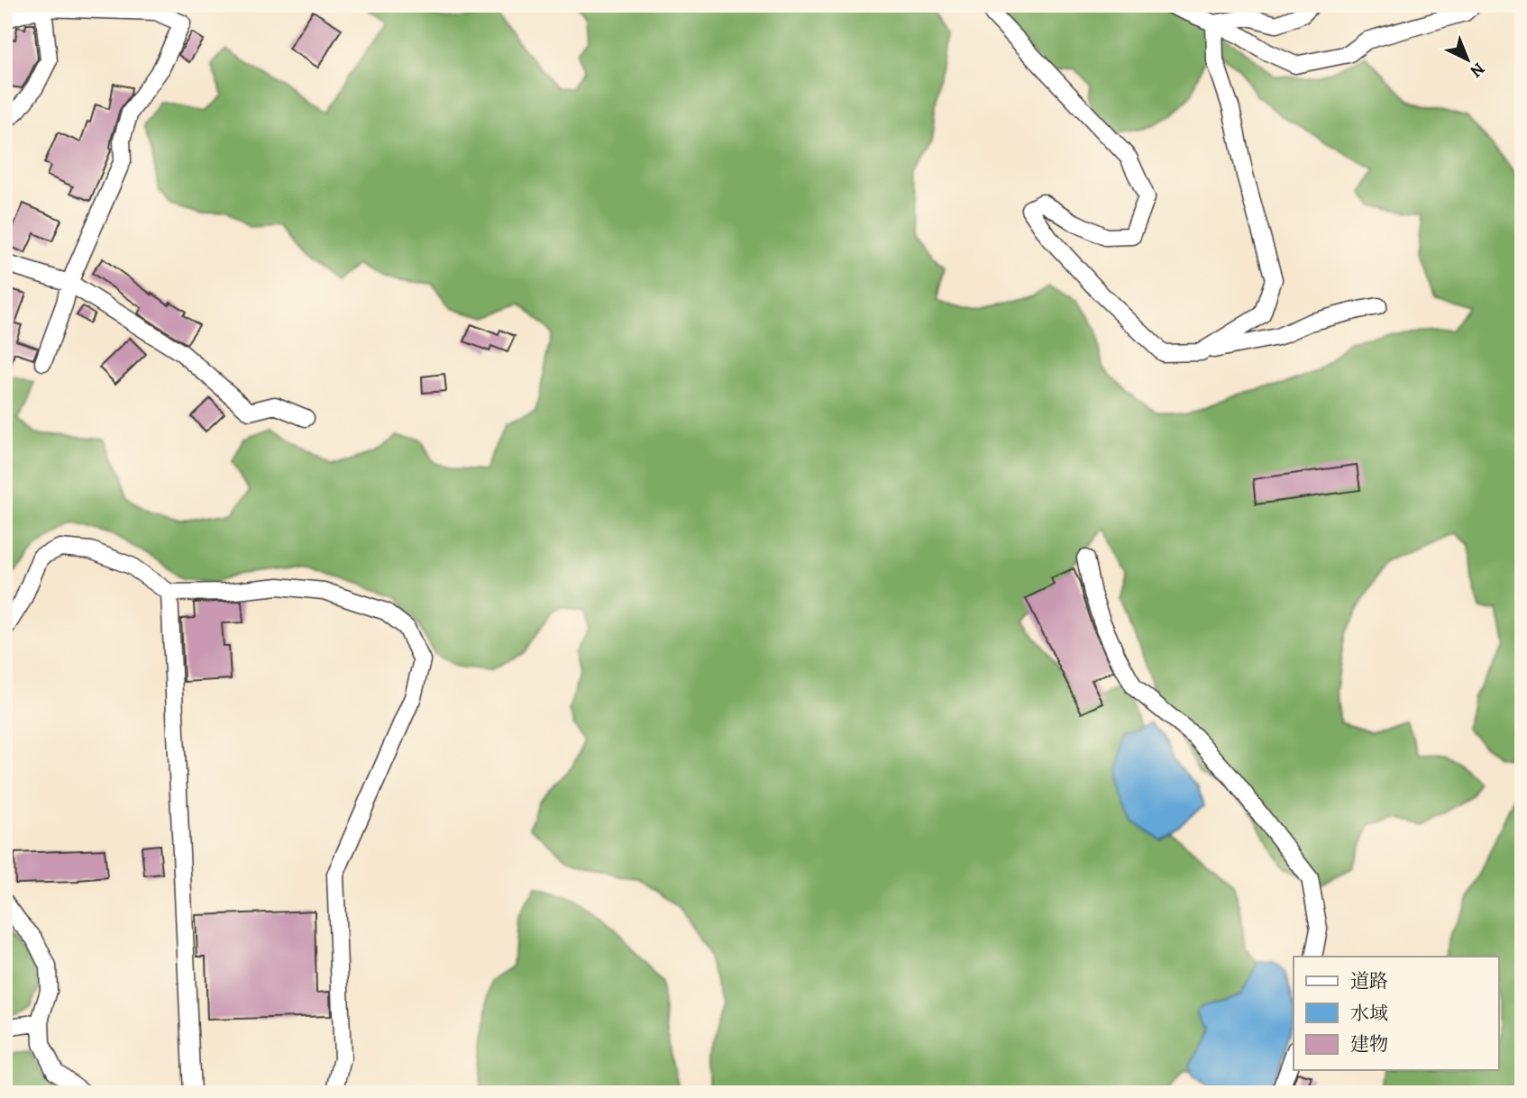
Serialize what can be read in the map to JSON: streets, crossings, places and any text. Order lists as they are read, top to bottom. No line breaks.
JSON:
{"legend":["道路","水域","建物"],"north":"bottom right"}
